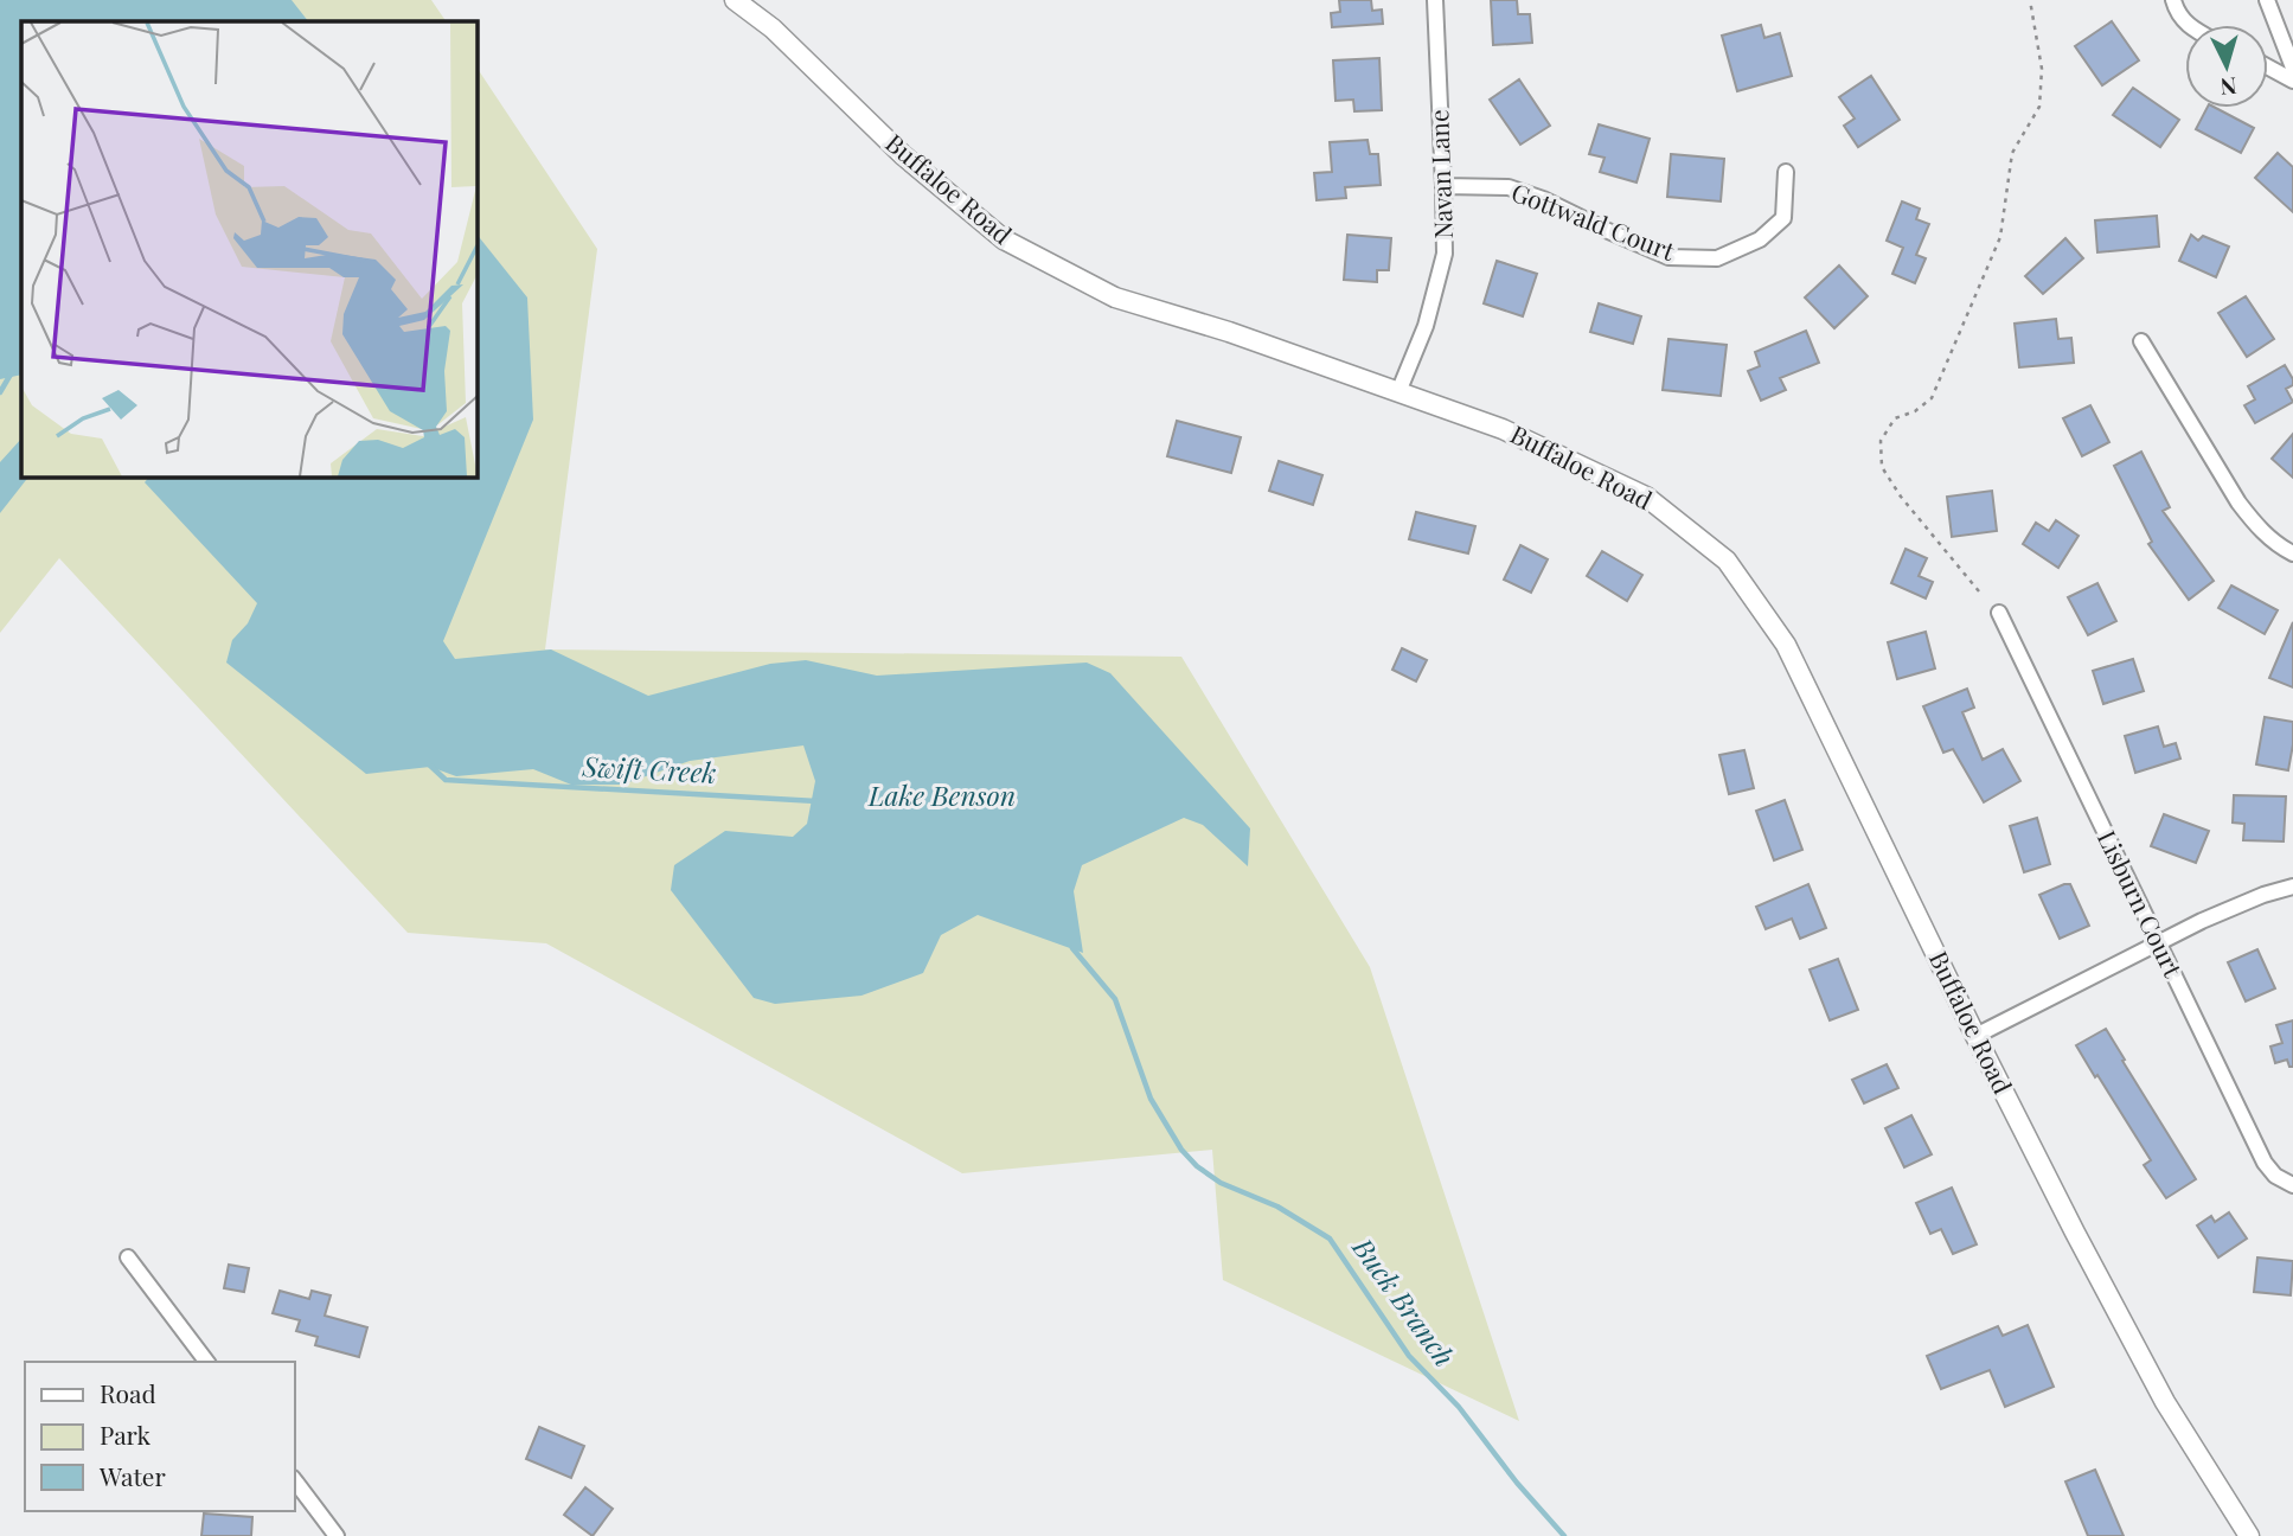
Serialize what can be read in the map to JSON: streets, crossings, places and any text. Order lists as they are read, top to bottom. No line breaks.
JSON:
{"streets":{"street":["Navan Lane","Buffaloe Road","Gottwald Court","Lisburn Court"]},"crossings":[["Navan Lane","Buffaloe Road"],["Navan Lane","Gottwald Court"]],"water":["Swift Creek","Lake Benson","Buck Branch"],"legend":["Road","Park","Water"],"north":"bottom"}
